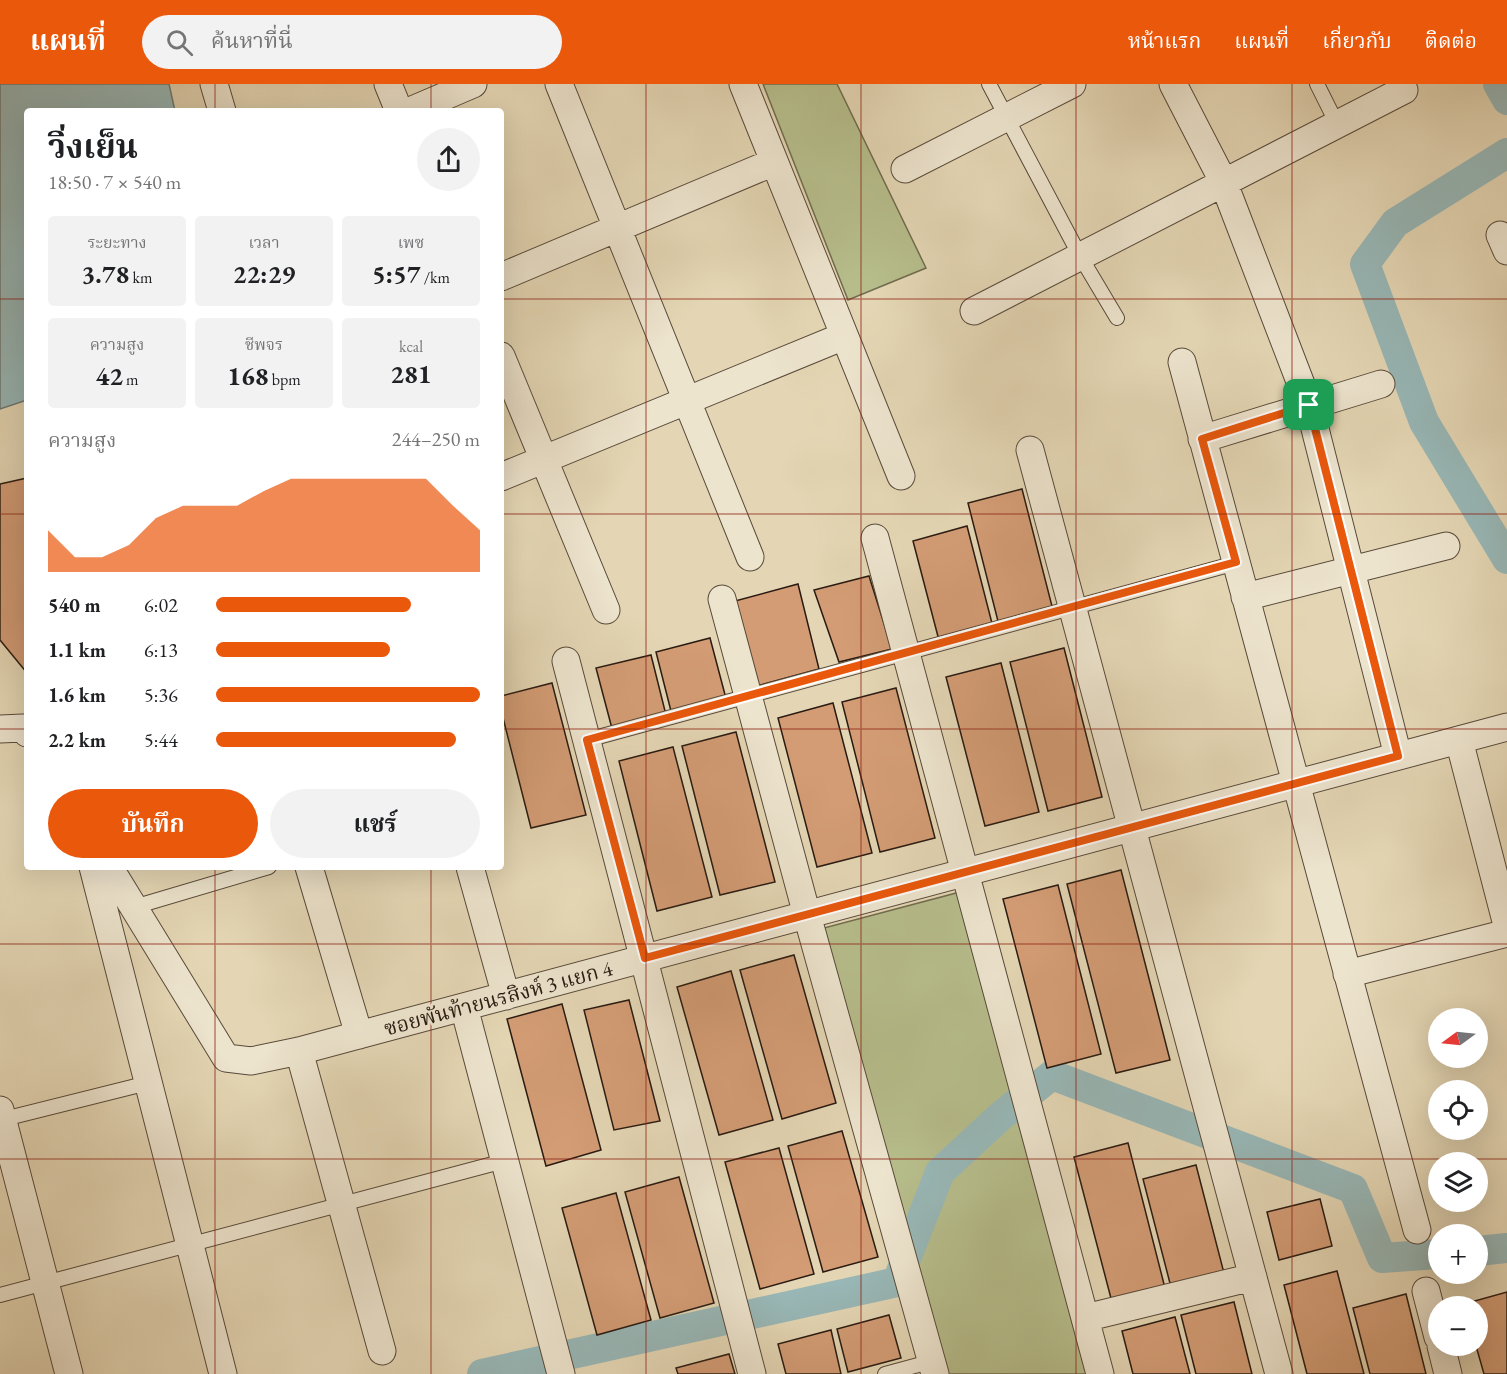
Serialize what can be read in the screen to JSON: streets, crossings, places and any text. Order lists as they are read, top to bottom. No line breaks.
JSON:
{"streets":{"street":["ซอยพันท้ายนรสิงห์ 3 แยก 4"]},"north":"left","page":{"header":"แผนที่","search":"ค้นหาที่นี่","nav":["หน้าแรก","แผนที่","เกี่ยวกับ","ติดต่อ"],"heading":["วิ่งเย็น","18:50 · 7 × 540 m"],"stats":[["ระยะทาง","3.78 km"],["เวลา","22:29"],["เพซ","5:57 /km"],["ความสูง","42 m"],["ชีพจร","168 bpm"],["kcal","281"]],"chart":["ความสูง","244–250 m"],"list":[{"name":"540 m","note":"6:02"},{"name":"1.1 km","note":"6:13"},{"name":"1.6 km","note":"5:36"},{"name":"2.2 km","note":"5:44"}],"buttons":["บันทึก","แชร์"],"map_buttons":["+","−"]}}
